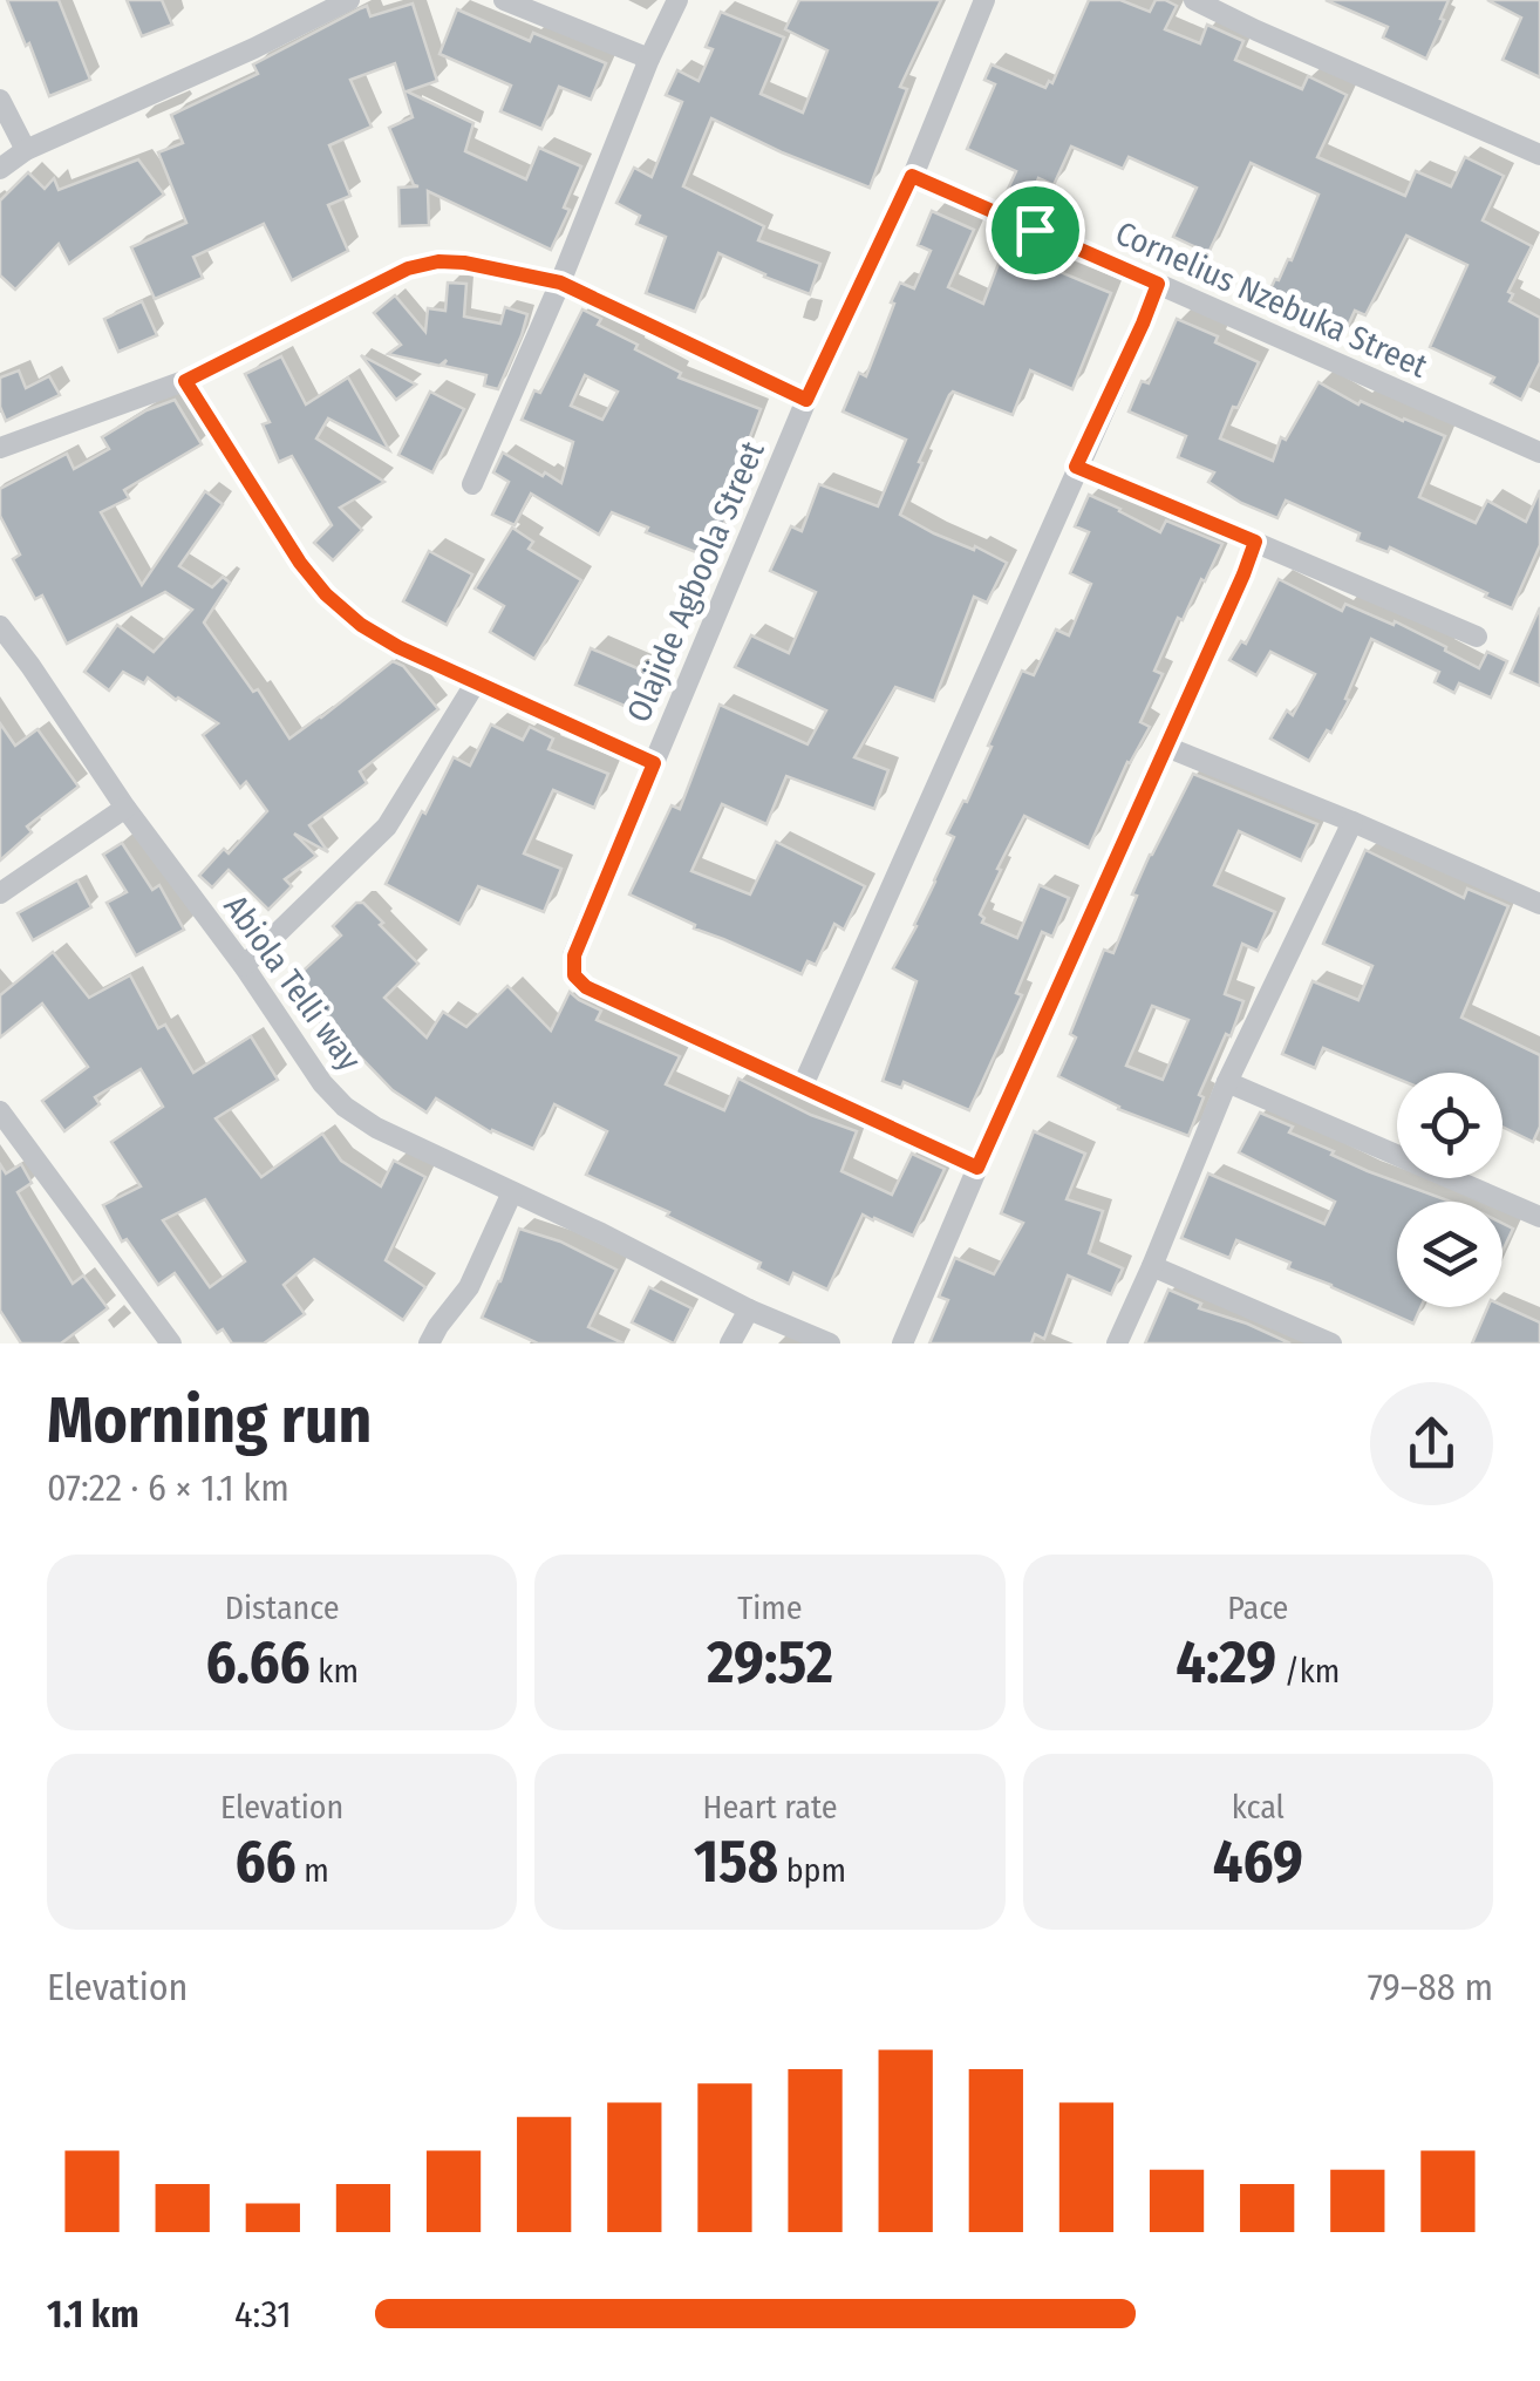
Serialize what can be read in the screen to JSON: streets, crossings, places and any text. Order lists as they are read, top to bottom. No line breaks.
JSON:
{"streets":{"street":["Cornelius Nzebuka Street","Olajide Agboola Street","Abiola Telli way"]},"crossings":[["Cornelius Nzebuka Street","Olajide Agboola Street"]],"page":{"heading":["Morning run","07:22 · 6 × 1.1 km"],"stats":[["Distance","6.66 km"],["Time","29:52"],["Pace","4:29 /km"],["Elevation","66 m"],["Heart rate","158 bpm"],["kcal","469"]],"chart":["Elevation","79–88 m"],"list":[{"name":"1.1 km","note":"4:31"}]}}
